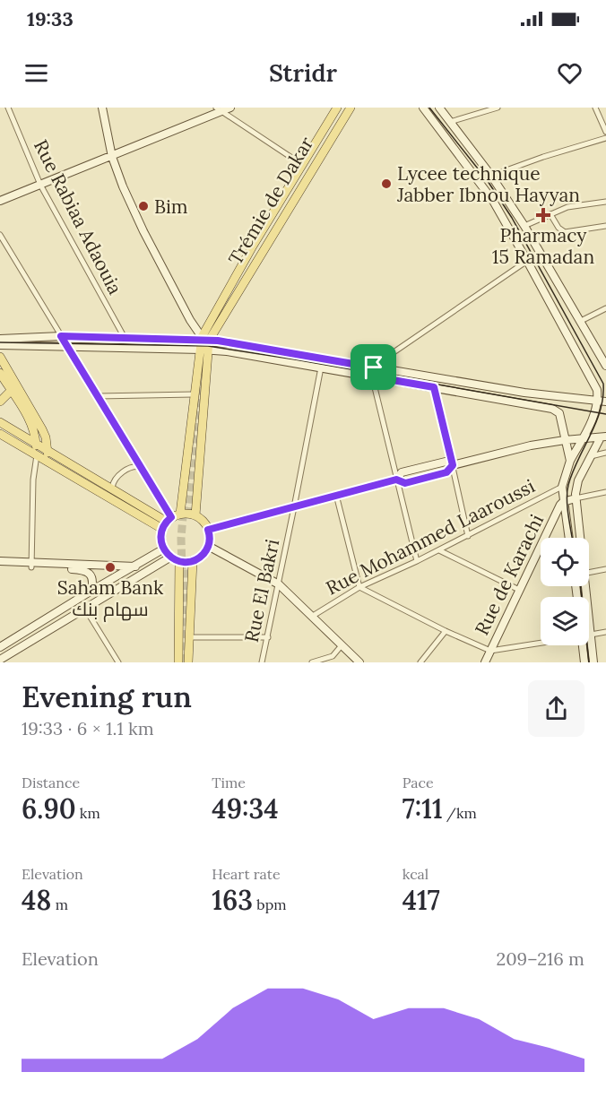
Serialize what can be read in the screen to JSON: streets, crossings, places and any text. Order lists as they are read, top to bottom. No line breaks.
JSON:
{"streets":{"main road":["Trémie de Dakar"],"street":["Rue Rabiaa Adaouia","Rue Mohammed Laaroussi","Rue de Karachi","Rue El Bakri"]},"places":{"other":["Lycee technique Jabber Ibnou Hayyan","Bim","Saham Bank سهام بنك"],"health":["Pharmacy 15 Ramadan"]},"page":{"status":"19:33","header":"Stridr","heading":["Evening run","19:33 · 6 × 1.1 km"],"stats":[["Distance","6.90 km"],["Time","49:34"],["Pace","7:11 /km"],["Elevation","48 m"],["Heart rate","163 bpm"],["kcal","417"]],"chart":["Elevation","209–216 m"]}}
